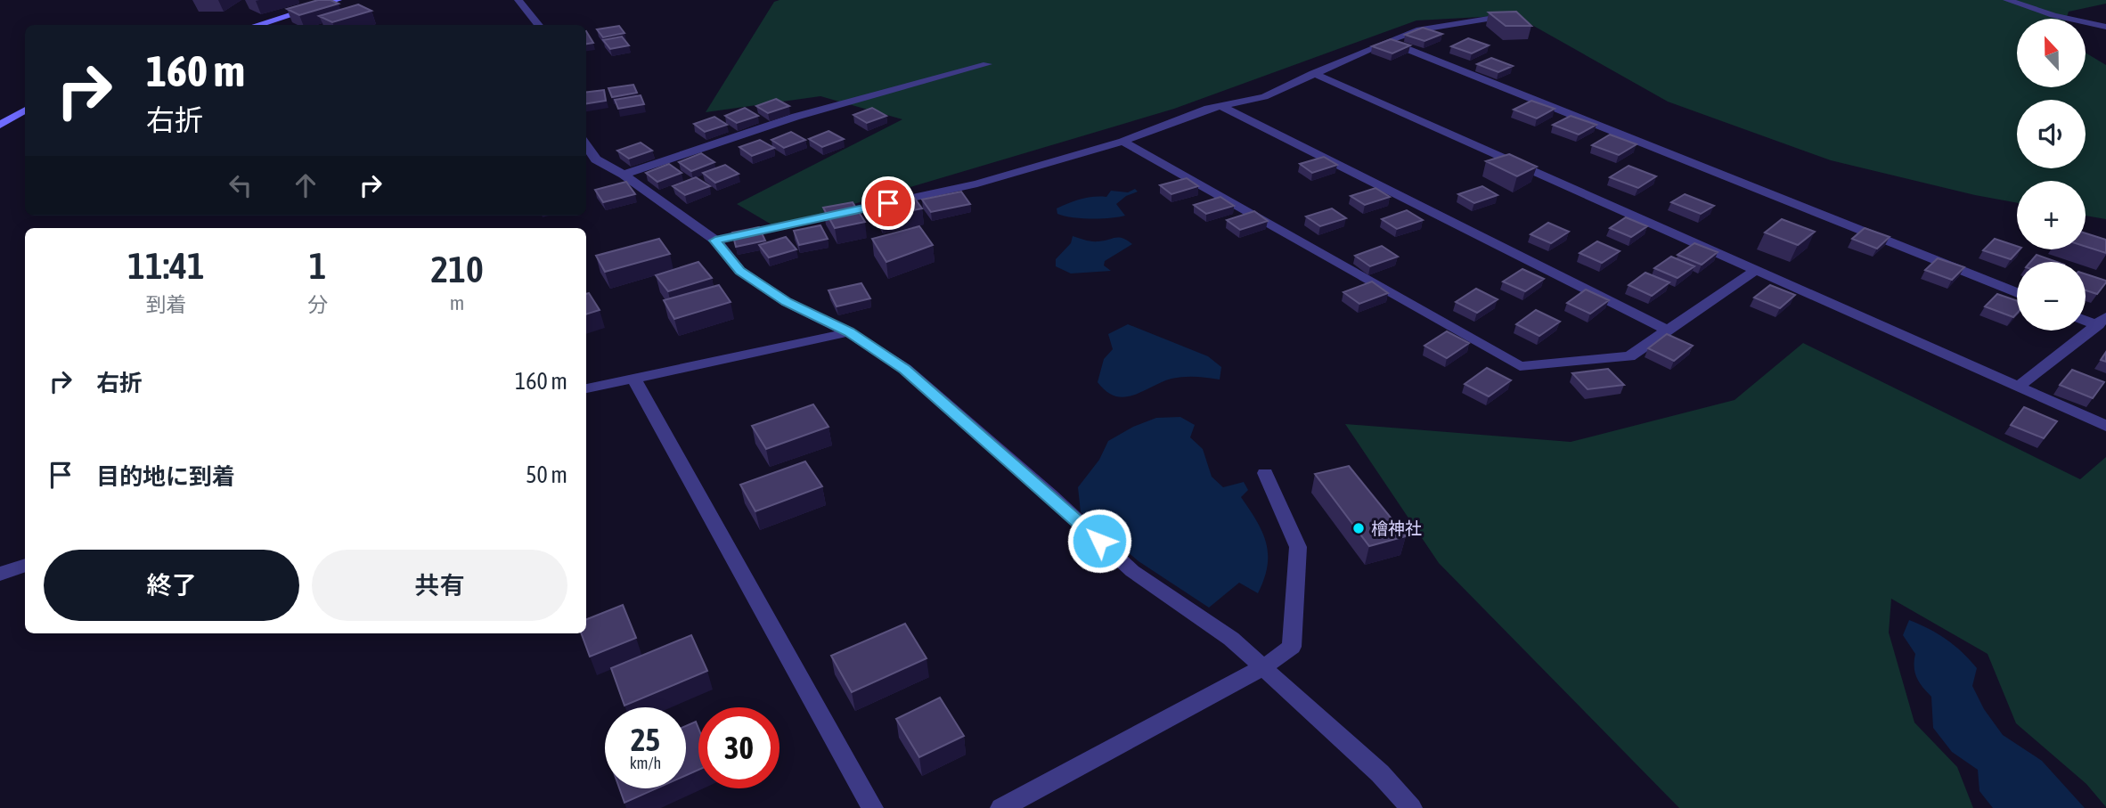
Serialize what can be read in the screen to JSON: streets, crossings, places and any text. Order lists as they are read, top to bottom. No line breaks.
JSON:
{"places":["檜神社"],"north":"top","page":{"map_buttons":["+","−"],"turn":["160 m","右折"],"eta":["11:41","到着","1","分","210","m"],"list":[{"name":"右折","value":"160 m"},{"name":"目的地に到着","value":"50 m"}],"buttons":["終了","共有"],"speed":"25 km/h","limit":"30"}}
